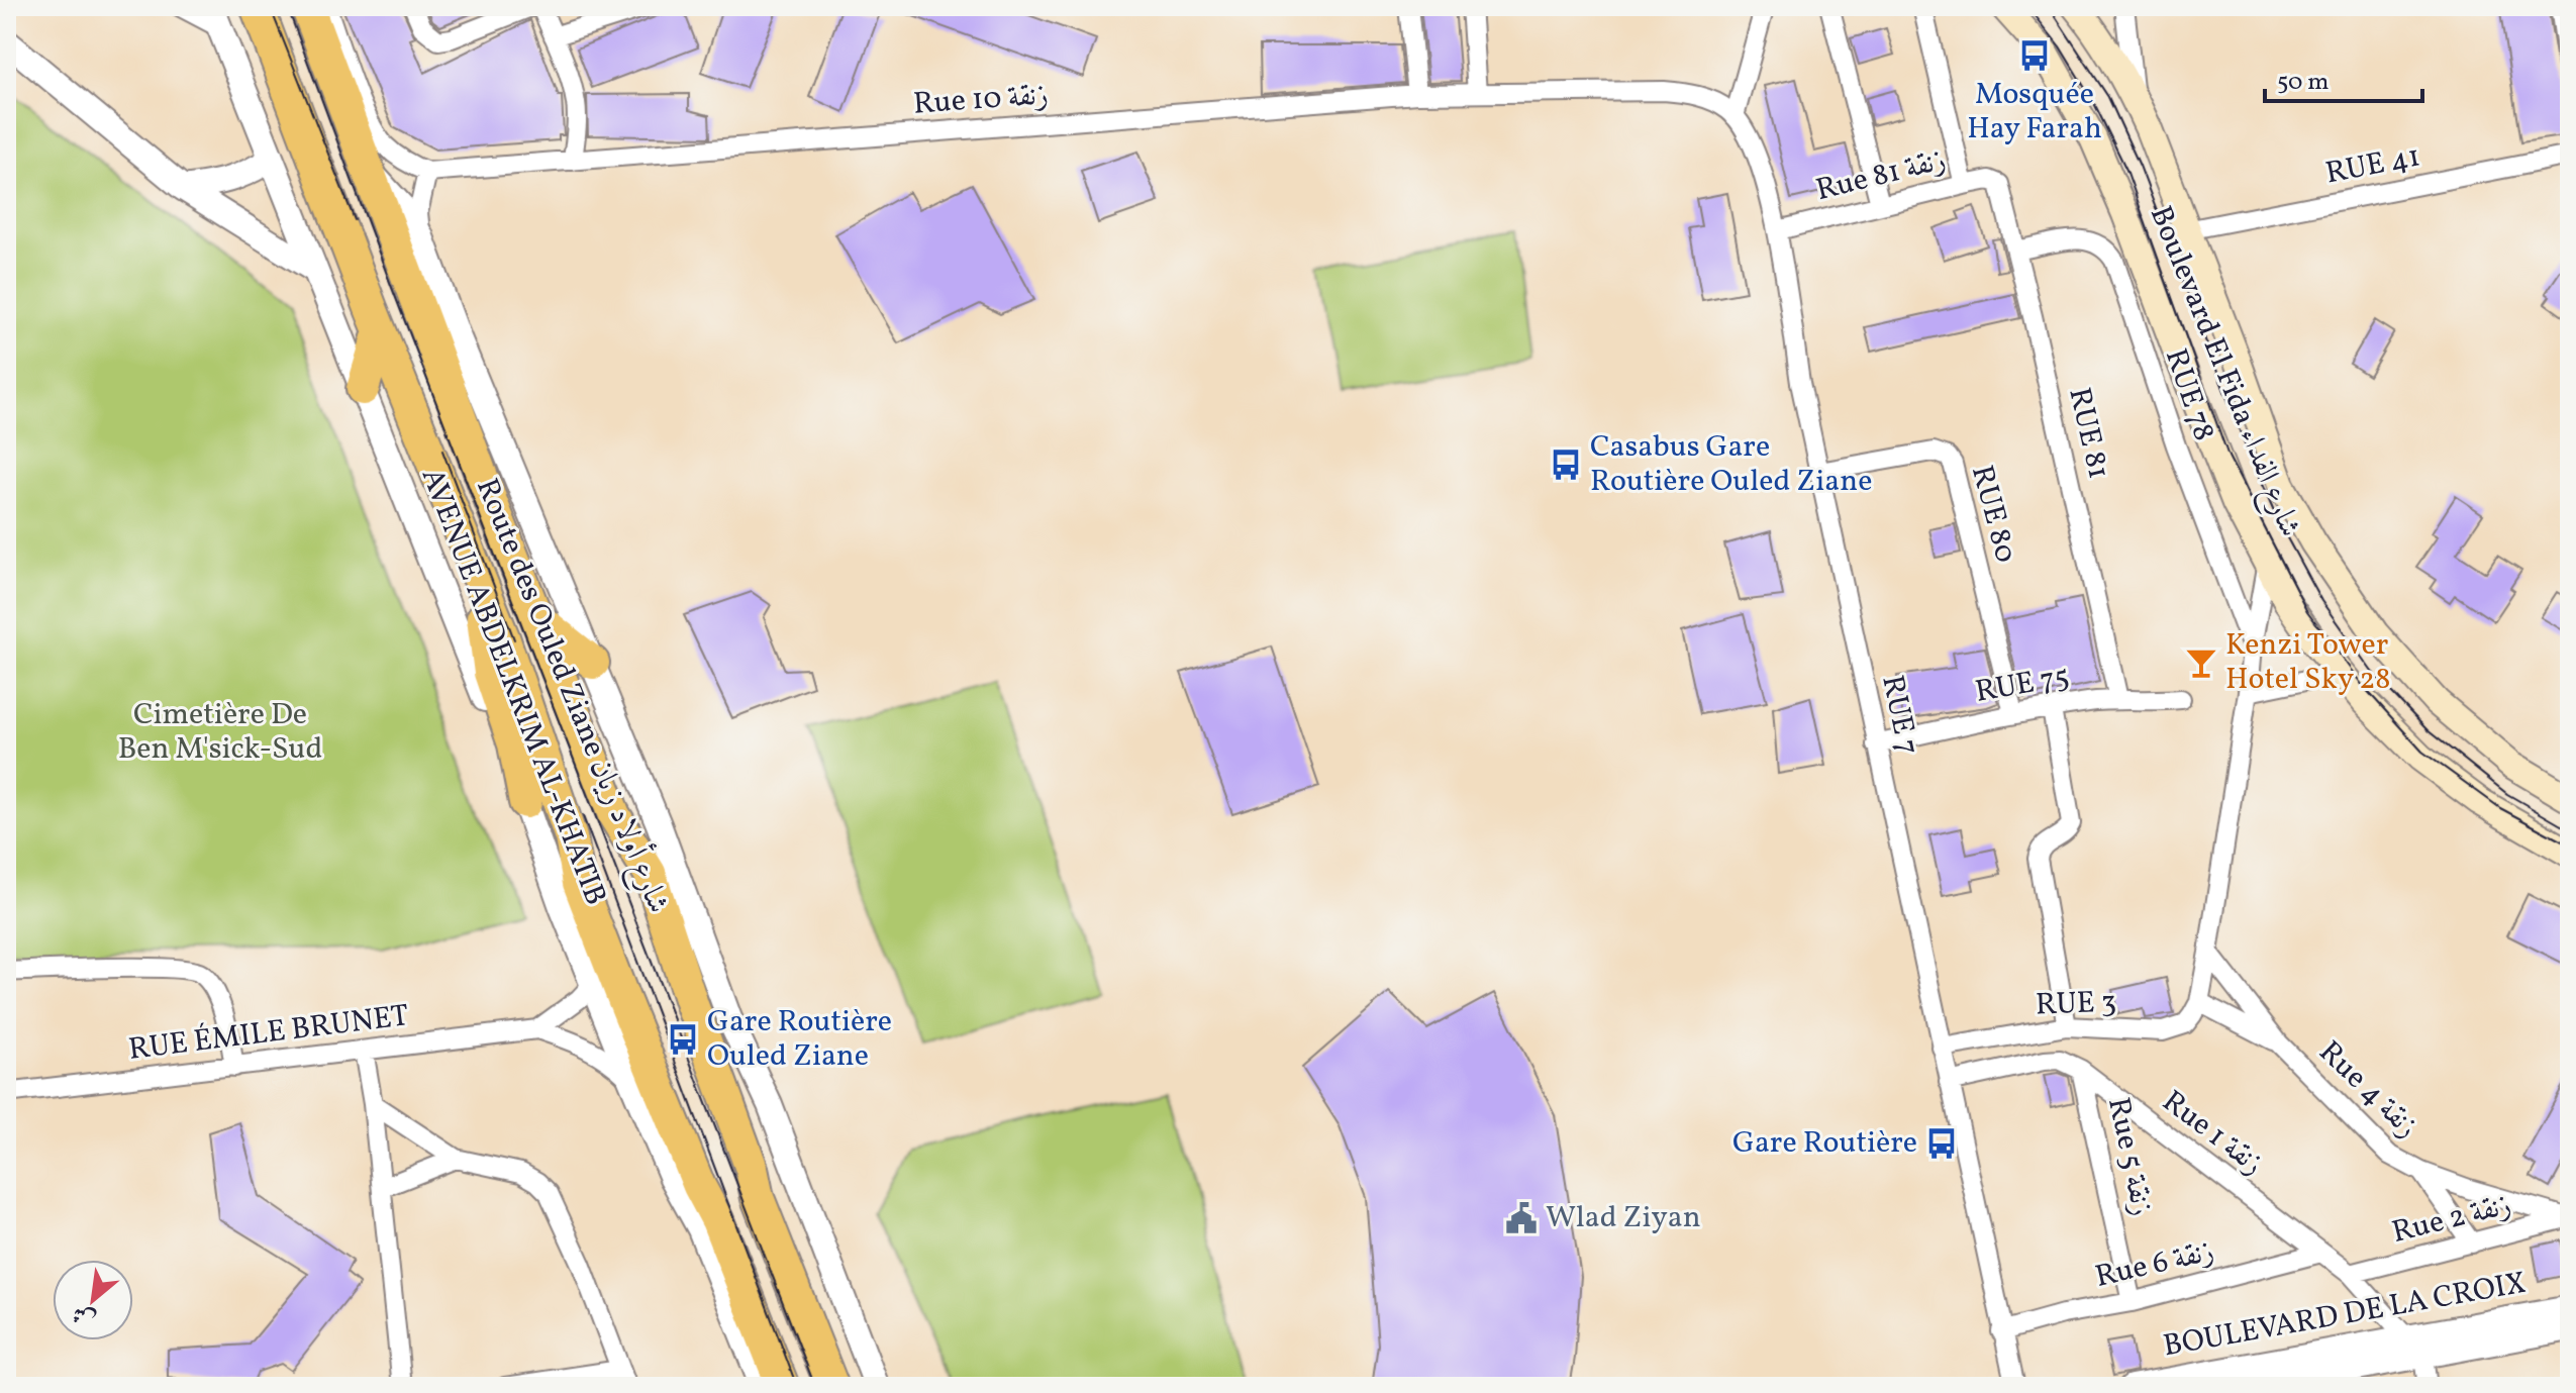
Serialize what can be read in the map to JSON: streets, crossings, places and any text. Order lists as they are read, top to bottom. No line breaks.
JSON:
{"streets":{"highway":["Route des Ouled Ziane شارع أولاد زيان"],"main road":["Boulevard El Fida شارع الفداء"],"street":["Rue 10 زنقة","RUE 41","Rue 81 زنقة","RUE 78","RUE 81","RUE 80","RUE 75","AVENUE ABDELKRIM AL-KHATIB","RUE 7","RUE 3","RUE ÉMILE BRUNET","Rue 4 زنقة","Rue 1 زنقة","Rue 5 زنقة","Rue 2 زنقة","Rue 6 زنقة","BOULEVARD DE LA CROIX"]},"crossings":[["Rue 10 زنقة","RUE 7"],["RUE 41","Boulevard El Fida شارع الفداء"],["Rue 81 زنقة","RUE 81"],["Rue 81 زنقة","RUE 7"],["Boulevard El Fida شارع الفداء","RUE 78"],["RUE 78","RUE 81"],["RUE 78","RUE 3"],["RUE 78","Rue 4 زنقة"],["RUE 81","RUE 75"],["RUE 80","RUE 75"],["RUE 80","RUE 7"],["RUE 75","RUE 7"],["AVENUE ABDELKRIM AL-KHATIB","Route des Ouled Ziane شارع أولاد زيان"],["AVENUE ABDELKRIM AL-KHATIB","RUE ÉMILE BRUNET"],["RUE 7","RUE 3"],["RUE 7","Rue 1 زنقة"],["RUE 7","Rue 6 زنقة"],["RUE 3","Rue 4 زنقة"],["Rue 4 زنقة","Rue 2 زنقة"],["Rue 1 زنقة","Rue 5 زنقة"],["Rue 1 زنقة","Rue 2 زنقة"],["Rue 1 زنقة","Rue 6 زنقة"],["Rue 1 زنقة","BOULEVARD DE LA CROIX"],["Rue 5 زنقة","Rue 6 زنقة"]],"parks":["Cimetière De Ben M'sick-Sud"],"places":{"bus stop":["Mosquée Hay Farah","Casabus Gare Routière Ouled Ziane","Gare Routière Ouled Ziane","Gare Routière"],"bar":["Kenzi Tower Hotel Sky 28"],"public building":["Wlad Ziyan"]},"scale_bar":"50 m","north":"bottom left"}
